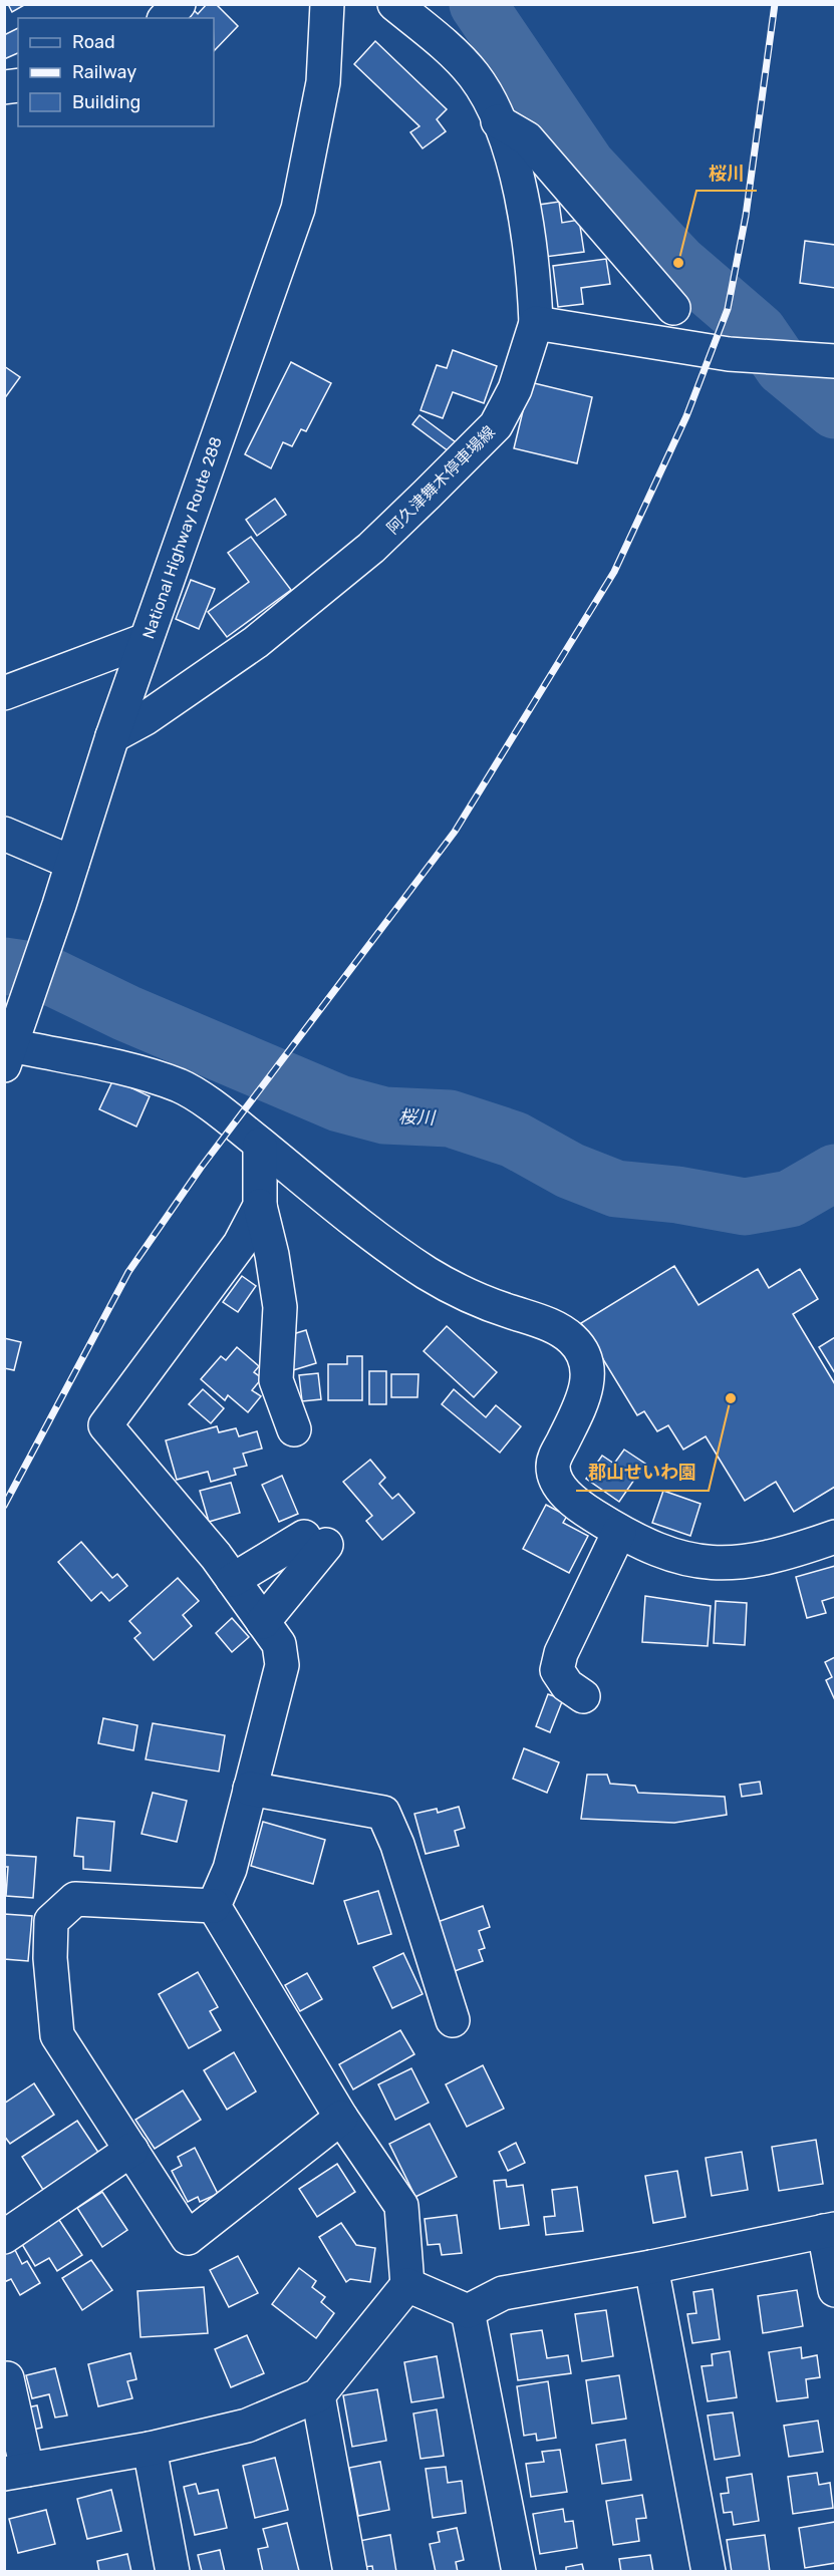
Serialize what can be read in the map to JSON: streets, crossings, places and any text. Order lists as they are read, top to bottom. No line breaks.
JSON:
{"streets":{"main road":["阿久津舞木停車場線","National Highway Route 288"]},"crossings":[["阿久津舞木停車場線","National Highway Route 288"]],"water":["桜川"],"places":["桜川","郡山せいわ園"],"legend":["Road","Railway","Building"]}
